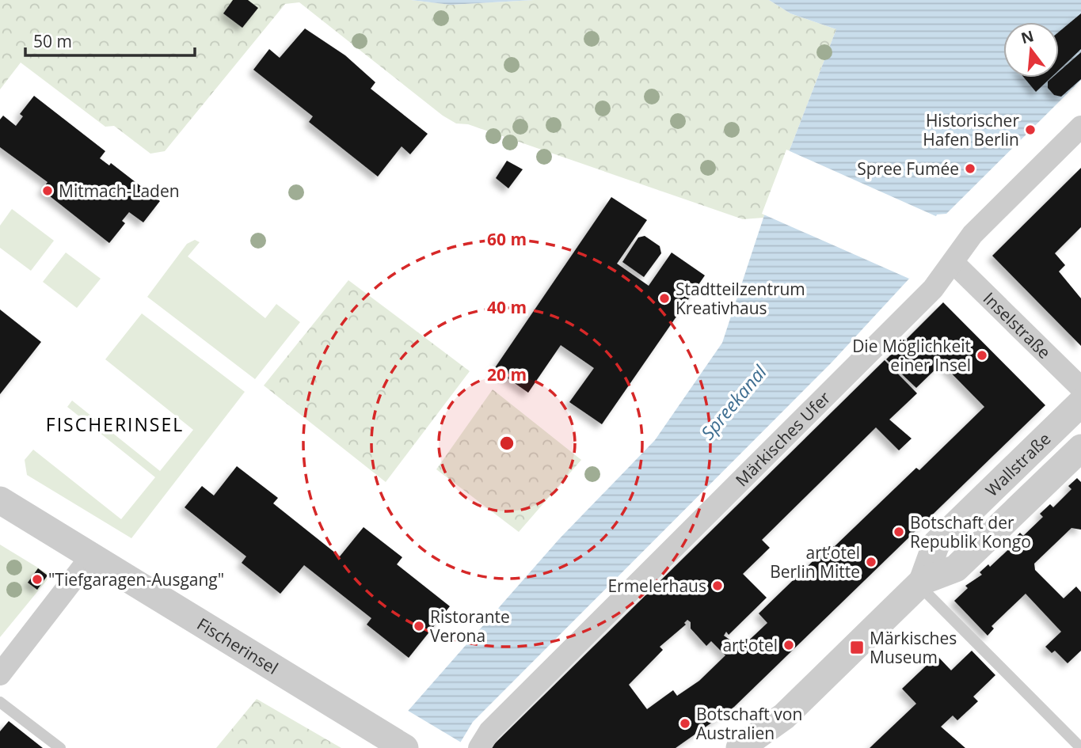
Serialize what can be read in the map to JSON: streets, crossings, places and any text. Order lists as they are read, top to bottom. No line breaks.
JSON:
{"streets":{"street":["Inselstraße","Märkisches Ufer","Wallstraße","Fischerinsel"]},"crossings":[["Inselstraße","Märkisches Ufer"]],"districts":["FISCHERINSEL"],"water":["Spreekanal"],"places":{"other":["Historischer Hafen Berlin","Spree Fumée","Mitmach-Laden","Stadtteilzentrum Kreativhaus","Die Möglichkeit einer Insel","Botschaft der Republik Kongo","art’otel Berlin Mitte","\"Tiefgaragen-Ausgang\"","Ermelerhaus","Ristorante Verona","art'otel","Botschaft von Australien"],"transit":["Märkisches Museum"]},"scale_bar":"50 m","north":"top","rings":["60 m","40 m","20 m"]}
